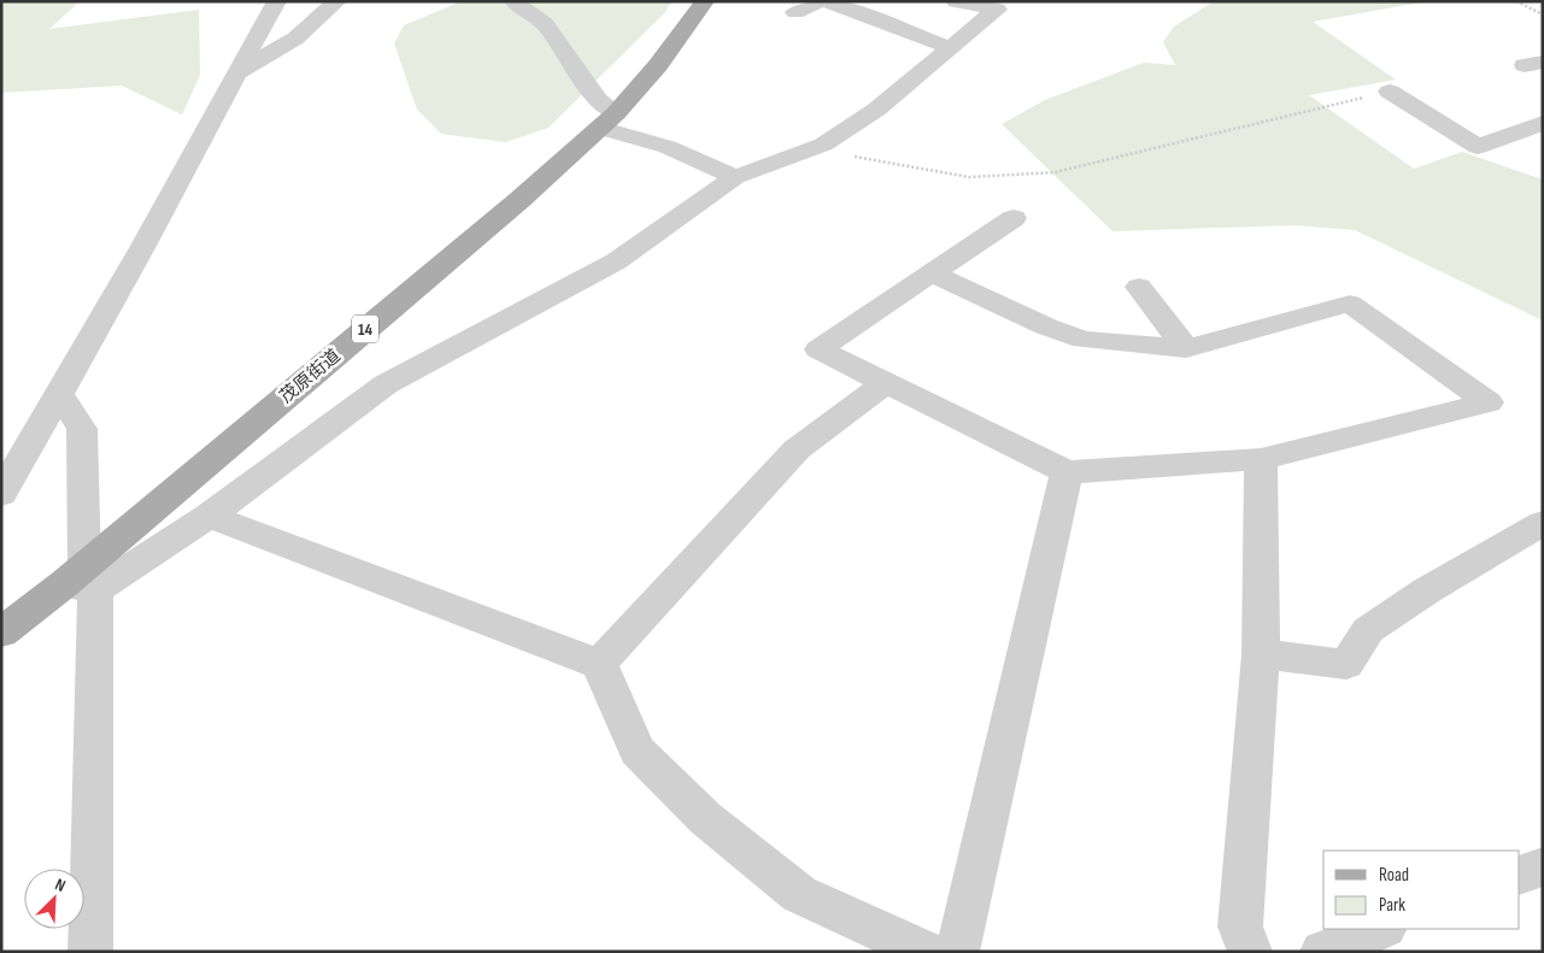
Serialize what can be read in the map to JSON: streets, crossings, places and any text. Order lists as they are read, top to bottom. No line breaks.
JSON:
{"streets":{"main road":["14","茂原街道"]},"legend":["Road","Park"],"north":"top right"}
